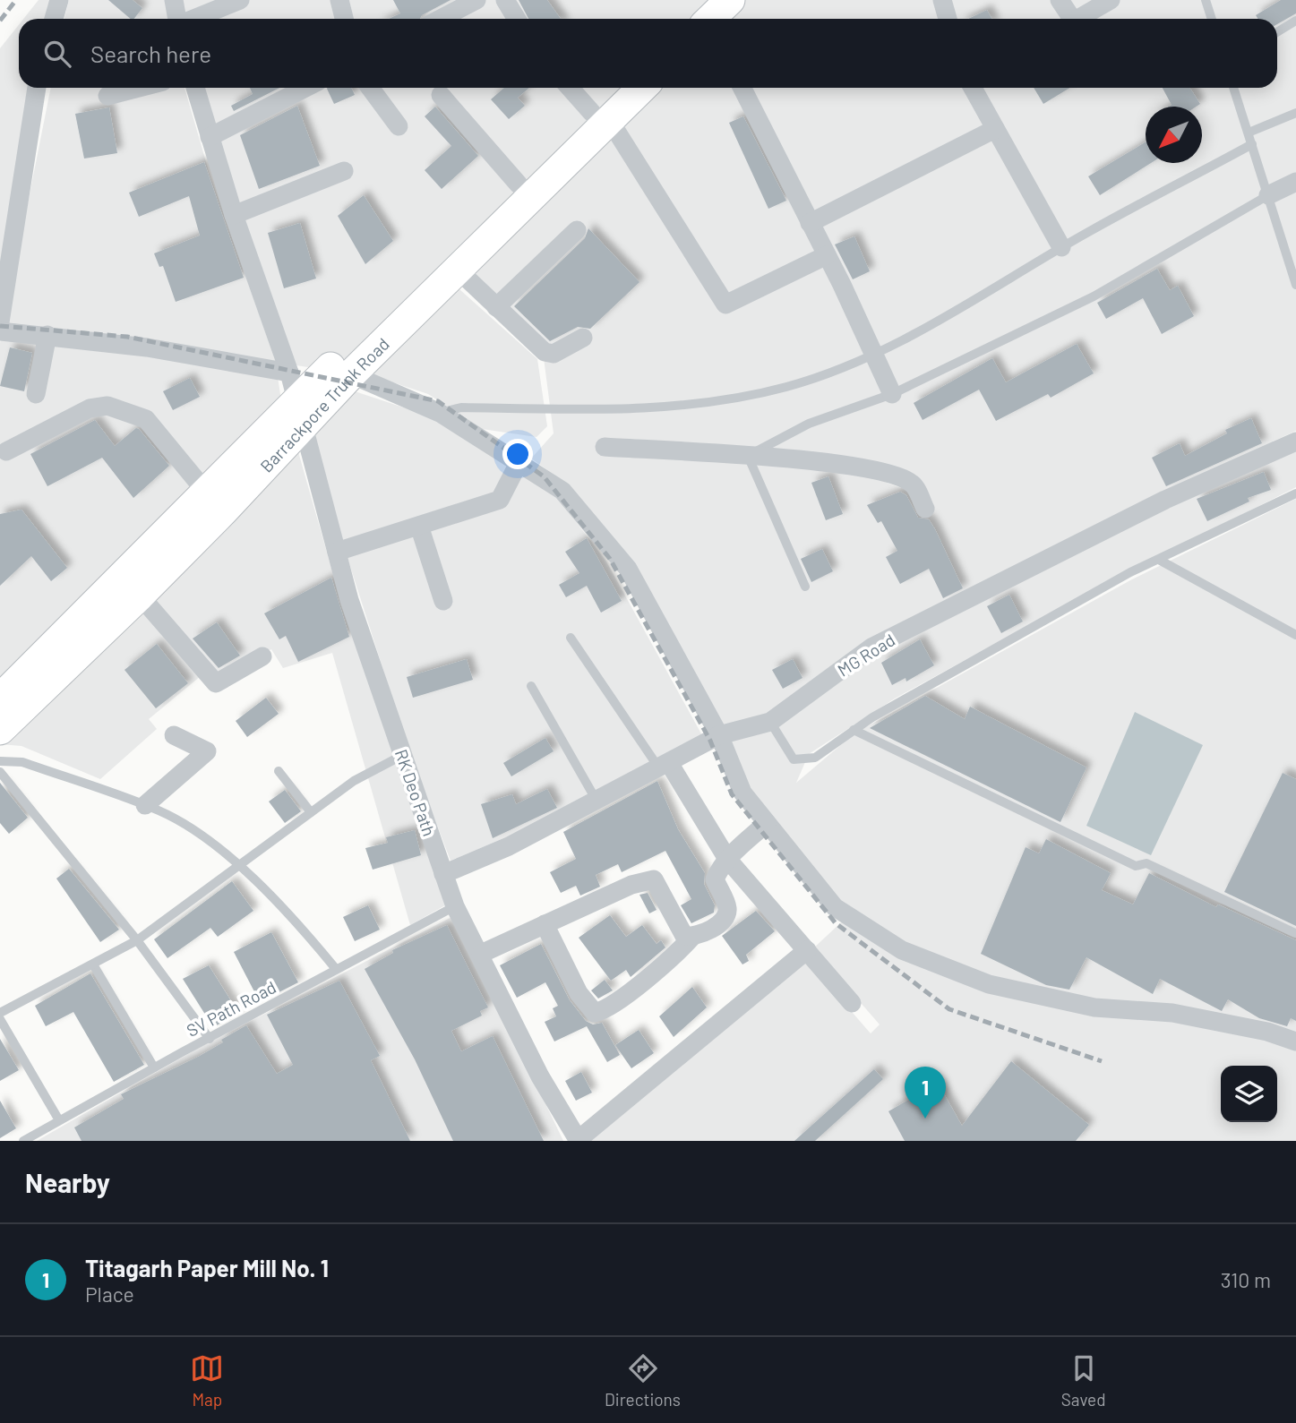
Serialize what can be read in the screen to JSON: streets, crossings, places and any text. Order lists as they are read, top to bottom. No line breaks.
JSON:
{"streets":{"main road":["Barrackpore Trunk Road"],"street":["MG Road","RK Deo Path"],"lane":["SV Path Road"]},"crossings":[["Barrackpore Trunk Road","RK Deo Path"],["MG Road","RK Deo Path"],["RK Deo Path","SV Path Road"]],"north":"bottom left","page":{"search":"Search here","pins":"1","heading":"Nearby","list":[{"mark":"1","name":"Titagarh Paper Mill No. 1","note":"Place","value":"310 m"}],"nav":["Map","Directions","Saved"]}}
